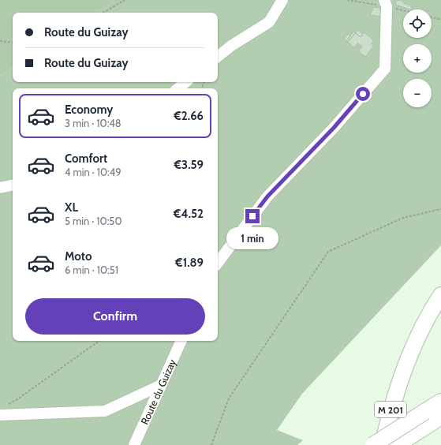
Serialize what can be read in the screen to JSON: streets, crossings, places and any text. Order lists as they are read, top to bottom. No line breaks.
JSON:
{"streets":{"highway":["M 201"],"street":["Route du Guizay"]},"page":{"map_buttons":["+","−"],"banner":["Route du Guizay","Route du Guizay"],"list":[{"name":"Economy","note":"3 min · 10:48","value":"€2.66"},{"name":"Comfort","note":"4 min · 10:49","value":"€3.59"},{"name":"XL","note":"5 min · 10:50","value":"€4.52"},{"name":"Moto","note":"6 min · 10:51","value":"€1.89"}],"bubble":"1 min","buttons":"Confirm"}}
